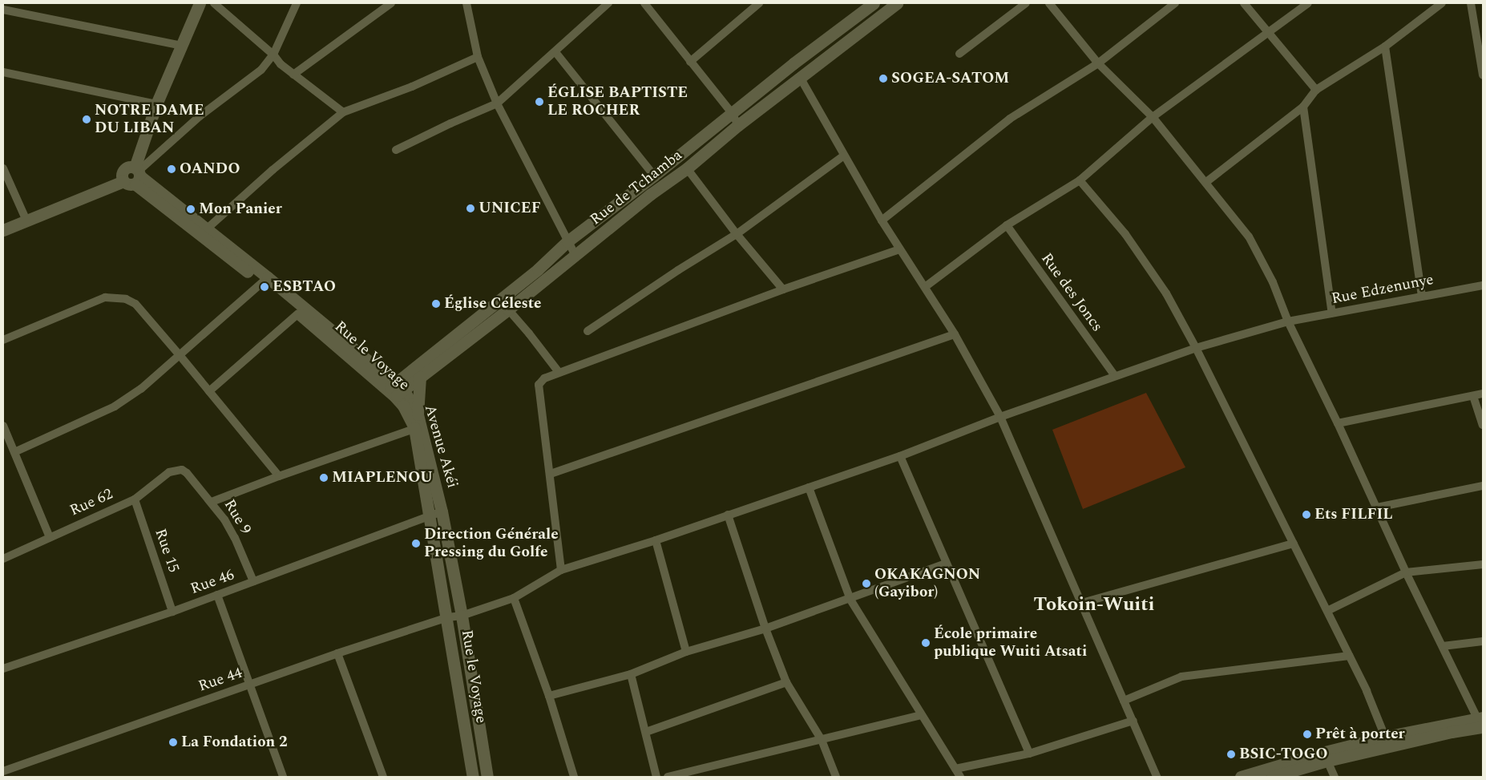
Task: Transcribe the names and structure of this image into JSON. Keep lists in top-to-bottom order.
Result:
{
  "streets": {
    "main road": ["Rue de Tchamba", "Rue le Voyage", "Avenue Akéi"],
    "street": [
      "Rue Edzenunye",
      "Rue des Joncs",
      "Rue 62",
      "Rue 9",
      "Rue 15",
      "Rue 46",
      "Rue 44"
    ]
  },
  "crossings": [
    ["Rue de Tchamba", "Rue le Voyage"],
    ["Rue de Tchamba", "Avenue Akéi"],
    ["Rue Edzenunye", "Rue des Joncs"],
    ["Rue Edzenunye", "Rue 44"],
    ["Rue le Voyage", "Avenue Akéi"],
    ["Rue le Voyage", "Rue 46"],
    ["Rue le Voyage", "Rue 44"],
    ["Avenue Akéi", "Rue 46"],
    ["Avenue Akéi", "Rue 44"],
    ["Rue 62", "Rue 9"],
    ["Rue 62", "Rue 15"],
    ["Rue 9", "Rue 46"],
    ["Rue 15", "Rue 46"]
  ],
  "districts": ["Tokoin-Wuiti"],
  "places": [
    "SOGEA-SATOM",
    "ÉGLISE BAPTISTE LE ROCHER",
    "NOTRE DAME DU LIBAN",
    "OANDO",
    "UNICEF",
    "Mon Panier",
    "ESBTAO",
    "Église Céleste",
    "MIAPLENOU",
    "Ets FILFIL",
    "Direction Générale Pressing du Golfe",
    "OKAKAGNON (Gayibor)",
    "École primaire publique Wuiti Atsati",
    "Prêt à porter",
    "La Fondation 2",
    "BSIC-TOGO"
  ]
}
